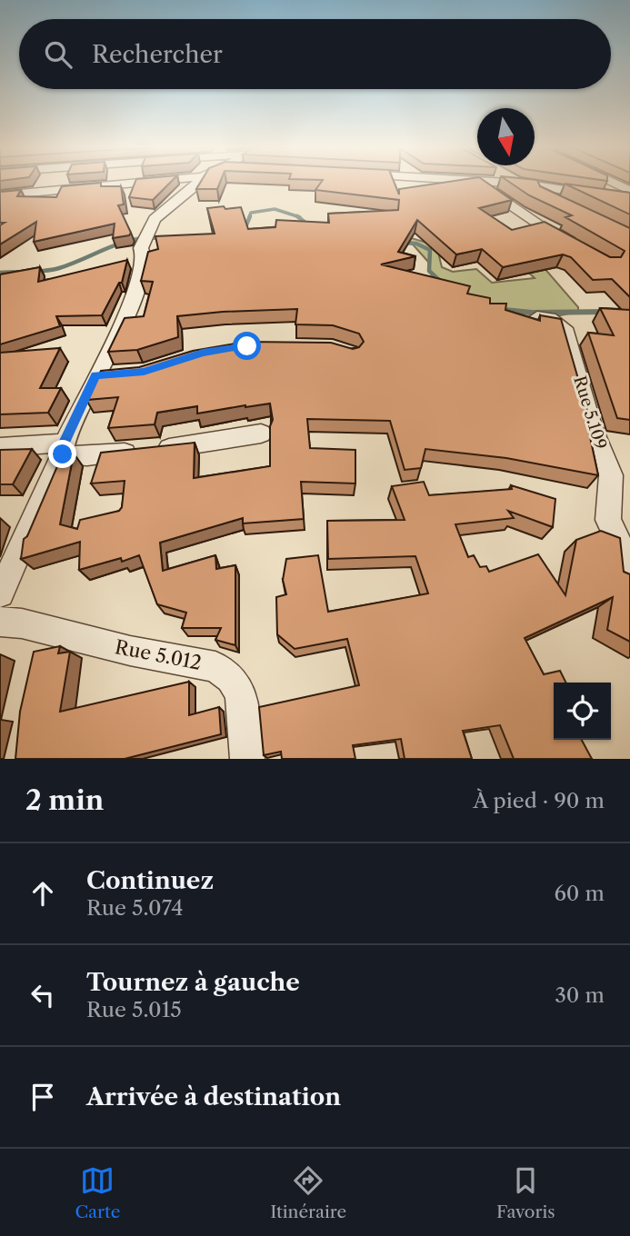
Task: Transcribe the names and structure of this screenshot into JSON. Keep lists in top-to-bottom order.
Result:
{
  "streets": {
    "street": ["Rue 5.109", "Rue 5.012"]
  },
  "north": "bottom",
  "page": {
    "search": "Rechercher",
    "heading": ["2 min", "À pied · 90 m"],
    "list": [
      ["Continuez", "Rue 5.074", "60 m"],
      ["Tournez à gauche", "Rue 5.015", "30 m"],
      "Arrivée à destination"
    ],
    "nav": ["Carte", "Itinéraire", "Favoris"]
  }
}
